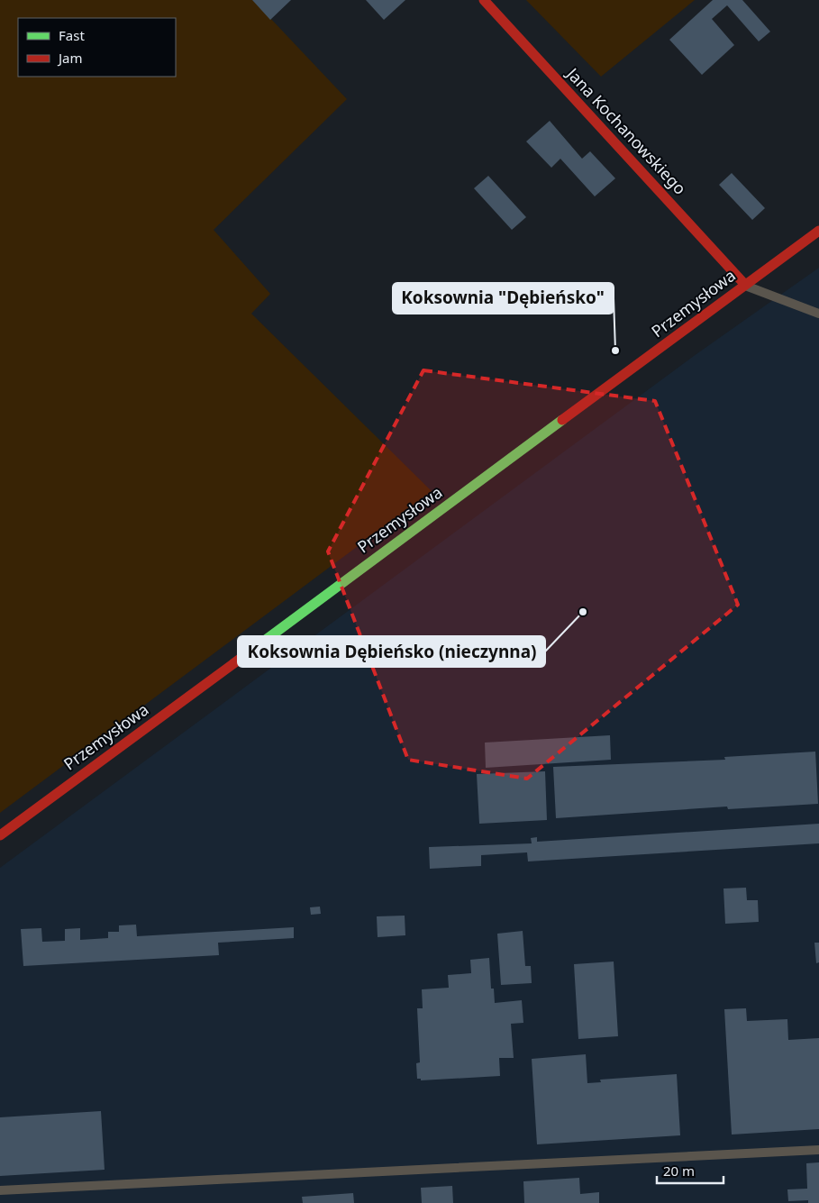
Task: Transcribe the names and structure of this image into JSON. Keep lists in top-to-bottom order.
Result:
{
  "streets": {
    "street": ["Jana Kochanowskiego", "Przemysłowa"]
  },
  "crossings": [
    ["Jana Kochanowskiego", "Przemysłowa"]
  ],
  "places": ["Koksownia \"Dębieńsko\"", "Koksownia Dębieńsko (nieczynna)"],
  "legend": ["Fast", "Jam"],
  "scale_bar": "20 m"
}
